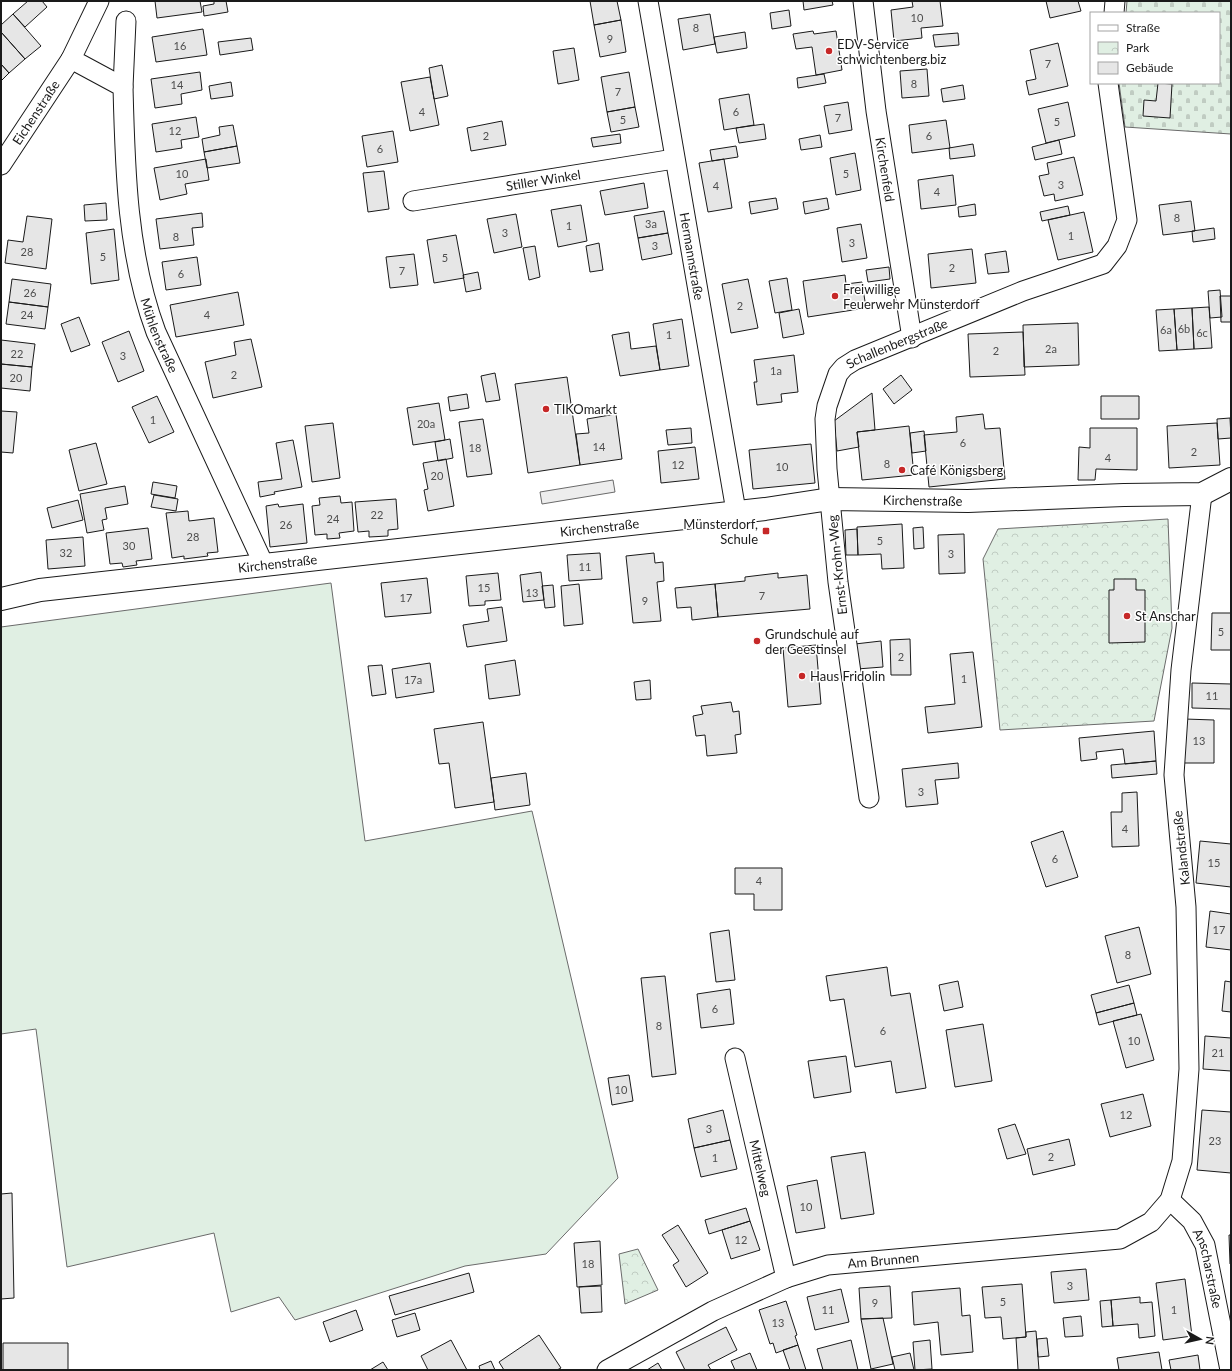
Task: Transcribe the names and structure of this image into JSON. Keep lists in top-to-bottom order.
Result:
{
  "streets": {
    "street": [
      "Eichenstraße",
      "Kirchenfeld",
      "Stiller Winkel",
      "Hermannstraße",
      "Mühlenstraße",
      "Schallenbergstraße",
      "Kirchenstraße",
      "Ernst-Krohn-Weg",
      "Kalandstraße",
      "Mittelweg",
      "Am Brunnen",
      "Anscharstraße"
    ]
  },
  "crossings": [
    ["Kirchenfeld", "Schallenbergstraße"],
    ["Stiller Winkel", "Hermannstraße"],
    ["Hermannstraße", "Kirchenstraße"],
    ["Mühlenstraße", "Kirchenstraße"],
    ["Schallenbergstraße", "Kirchenstraße"],
    ["Schallenbergstraße", "Ernst-Krohn-Weg"],
    ["Kirchenstraße", "Ernst-Krohn-Weg"],
    ["Kirchenstraße", "Kalandstraße"],
    ["Kalandstraße", "Am Brunnen"],
    ["Kalandstraße", "Anscharstraße"],
    ["Mittelweg", "Am Brunnen"],
    ["Am Brunnen", "Anscharstraße"]
  ],
  "places": {
    "other": [
      "EDV-Service schwichtenberg.biz",
      "Freiwillige Feuerwehr Münsterdorf",
      "TIKOmarkt",
      "Café Königsberg",
      "St Anschar",
      "Grundschule auf der Geestinsel",
      "Haus Fridolin"
    ],
    "transit": ["Münsterdorf, Schule"]
  },
  "house_numbers": [
    "10",
    "8",
    "9",
    "16",
    "7",
    "8",
    "14",
    "7",
    "4",
    "6",
    "7",
    "5",
    "5",
    "12",
    "2",
    "6",
    "6",
    "10",
    "5",
    "3",
    "4",
    "4",
    "8",
    "3a",
    "1",
    "3",
    "1",
    "8",
    "3",
    "3",
    "28",
    "5",
    "5",
    "2",
    "7",
    "6",
    "26",
    "2",
    "24",
    "4",
    "6b",
    "6a",
    "6c",
    "1",
    "2a",
    "2",
    "22",
    "3",
    "1a",
    "2",
    "20",
    "1",
    "20a",
    "6",
    "14",
    "18",
    "2",
    "4",
    "8",
    "12",
    "10",
    "20",
    "22",
    "24",
    "26",
    "28",
    "5",
    "30",
    "32",
    "3",
    "11",
    "15",
    "13",
    "7",
    "17",
    "9",
    "5",
    "2",
    "1",
    "17a",
    "11",
    "13",
    "3",
    "4",
    "6",
    "15",
    "4",
    "17",
    "8",
    "6",
    "8",
    "6",
    "10",
    "21",
    "10",
    "12",
    "3",
    "23",
    "2",
    "1",
    "10",
    "12",
    "18",
    "3",
    "5",
    "9",
    "11",
    "1",
    "13"
  ],
  "legend": ["Straße", "Park", "Gebäude"],
  "north": "right"
}
